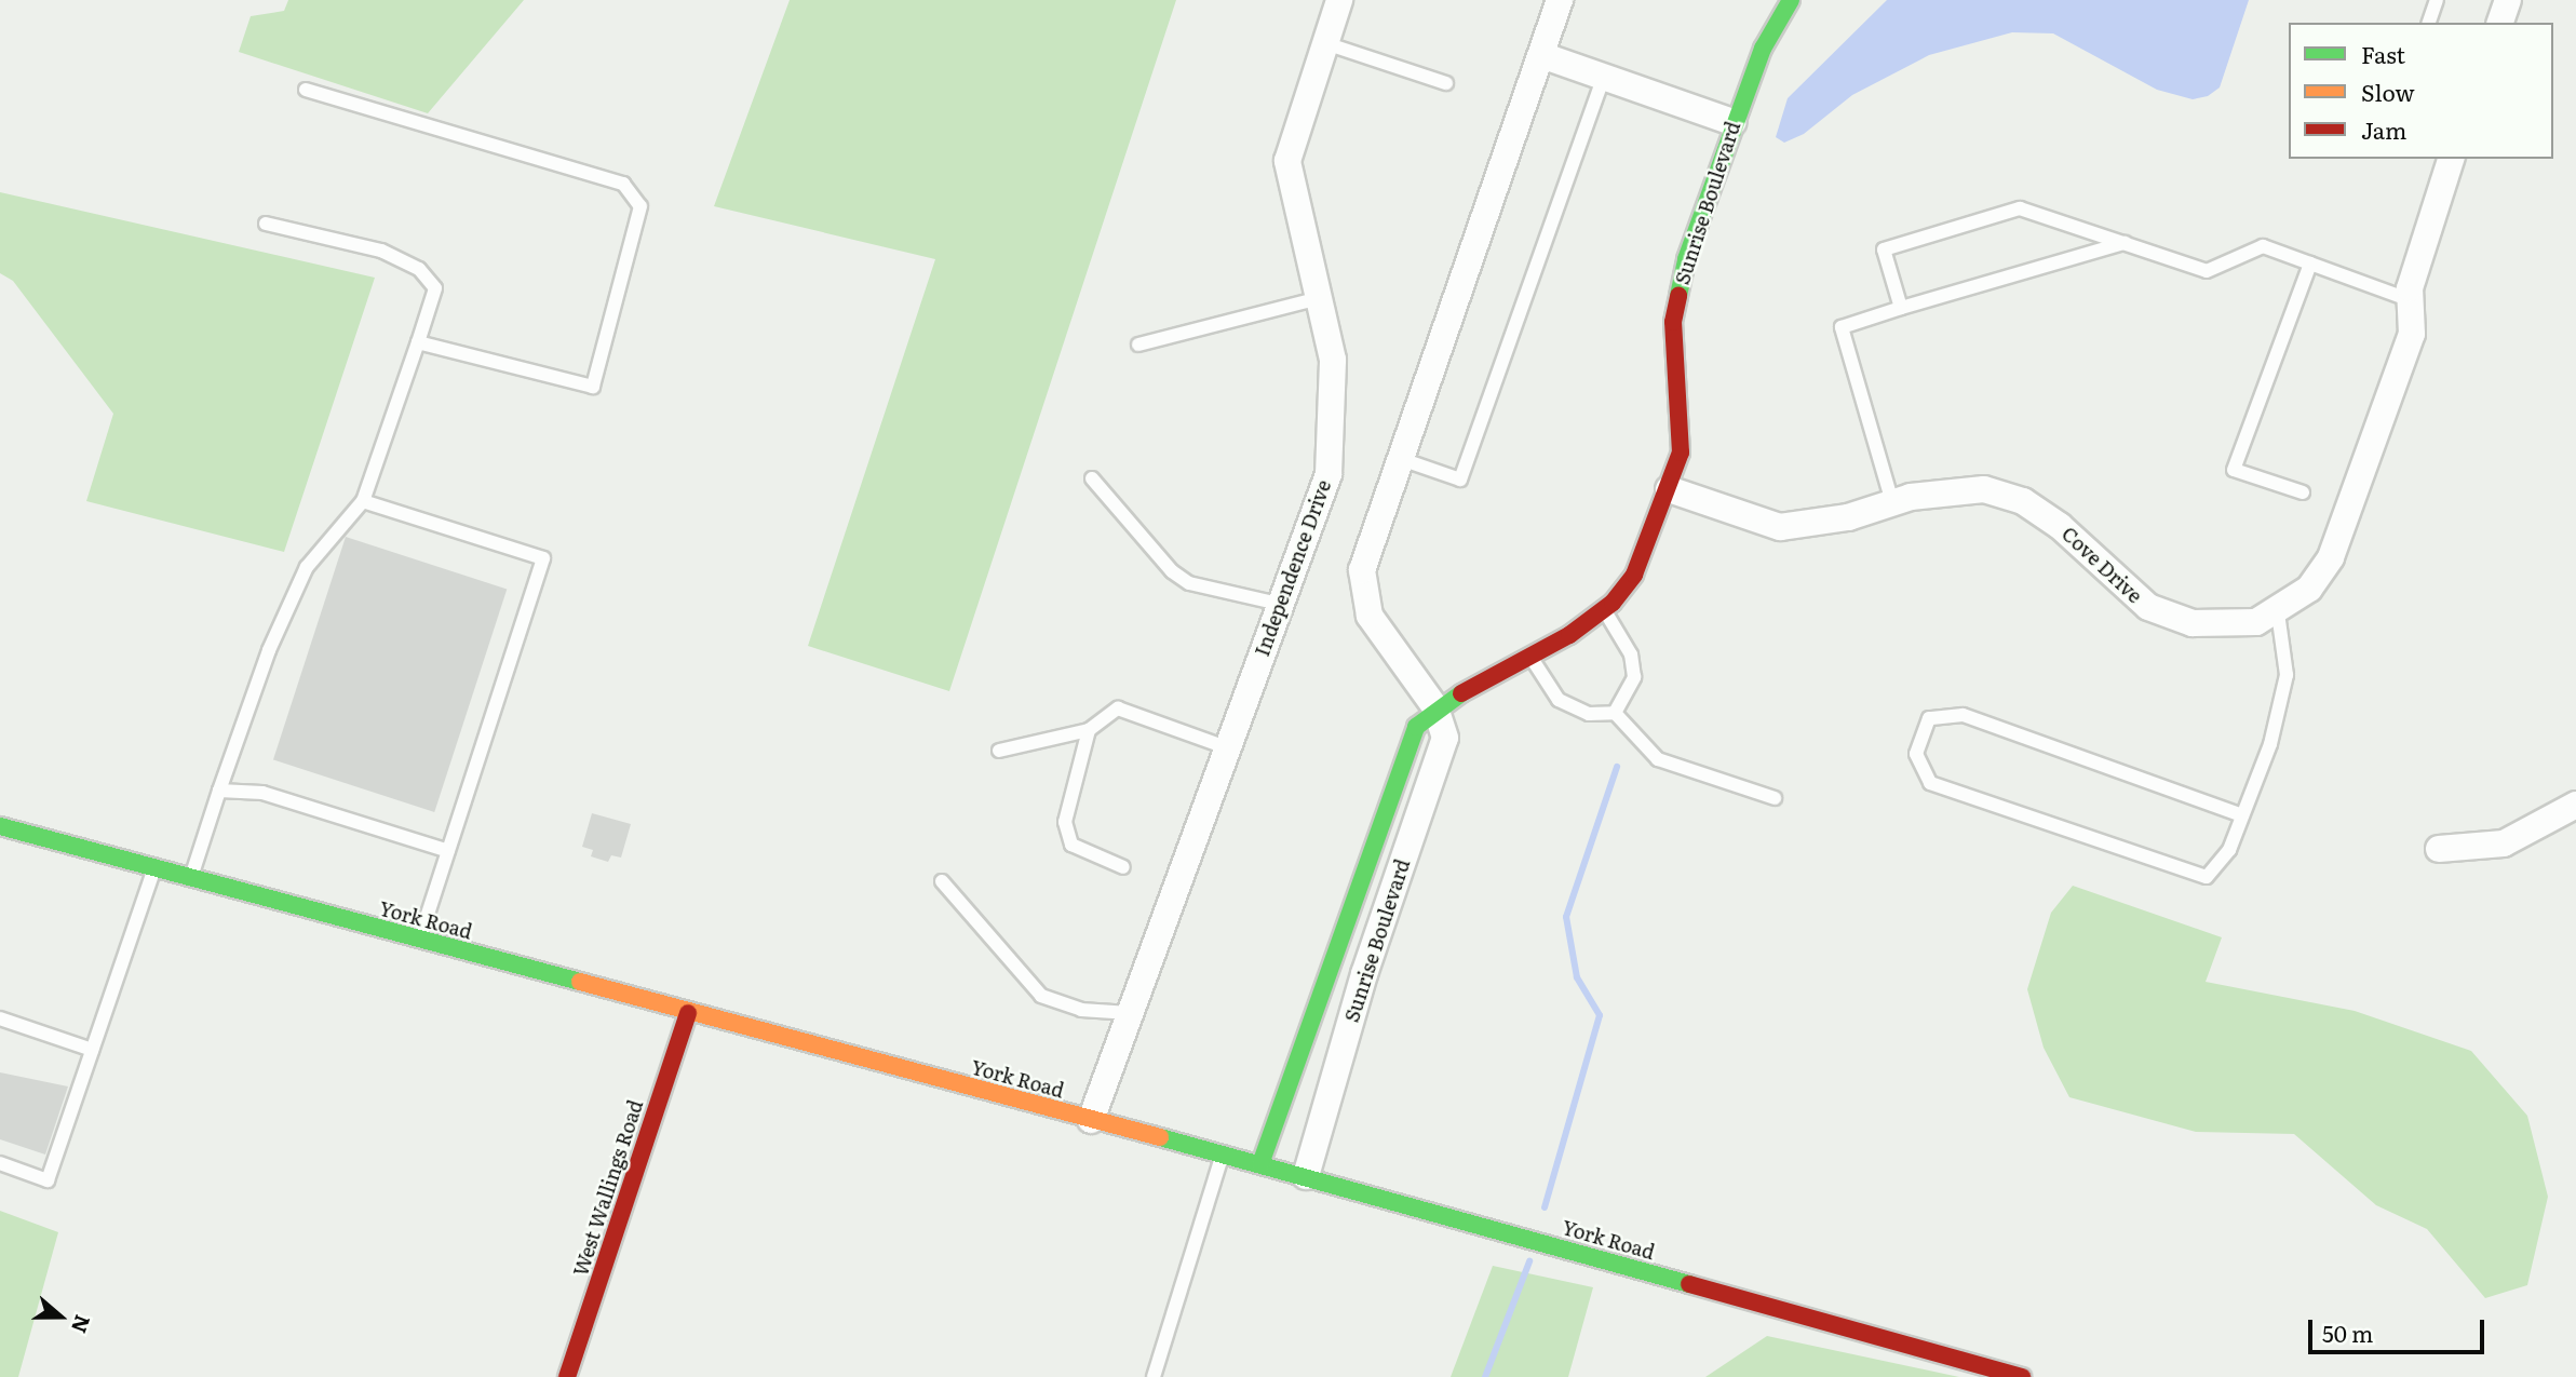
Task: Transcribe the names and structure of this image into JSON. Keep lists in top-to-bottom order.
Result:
{
  "streets": {
    "street": [
      "Sunrise Boulevard",
      "Cove Drive",
      "Independence Drive",
      "York Road",
      "West Wallings Road"
    ]
  },
  "crossings": [
    ["Sunrise Boulevard", "Cove Drive"],
    ["Sunrise Boulevard", "York Road"],
    ["Independence Drive", "York Road"],
    ["York Road", "West Wallings Road"]
  ],
  "legend": ["Fast", "Slow", "Jam"],
  "scale_bar": "50 m",
  "north": "right"
}
